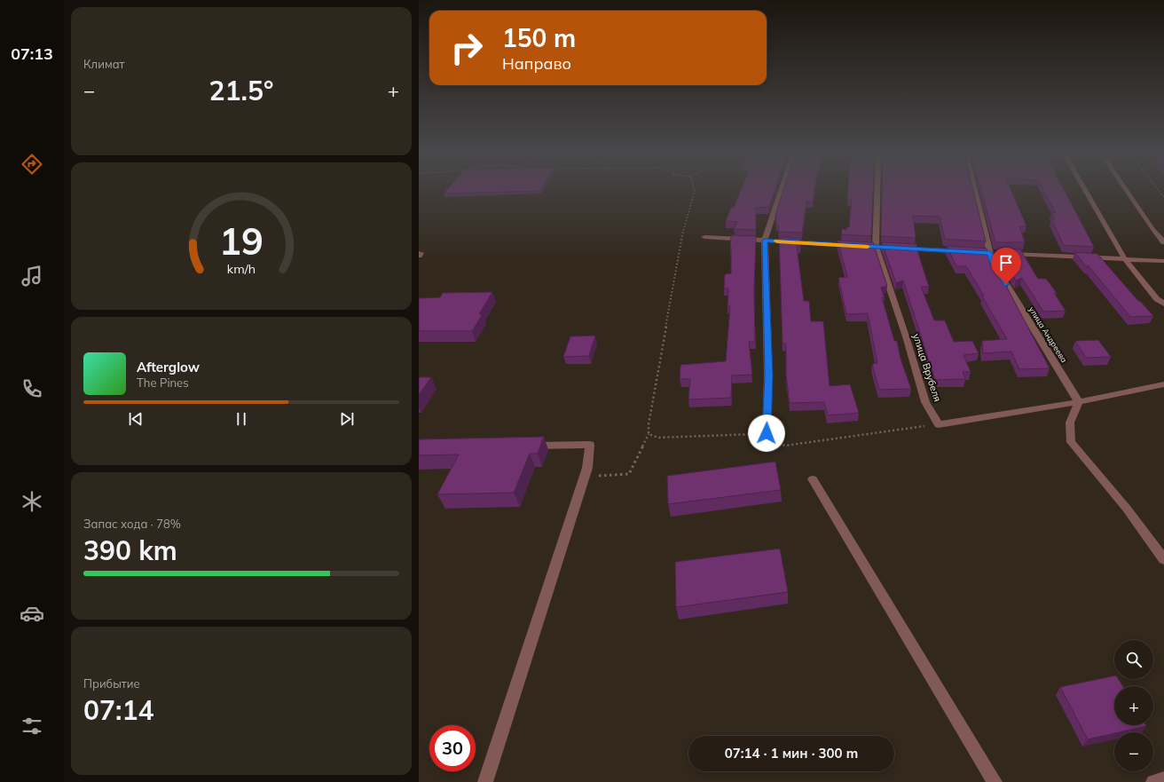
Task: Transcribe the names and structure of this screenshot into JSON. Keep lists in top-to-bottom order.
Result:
{
  "streets": {
    "street": ["улица Андреева", "улица Врубеля"]
  },
  "page": {
    "tabs": "07:13",
    "tile": [
      "Климат",
      ["Запас хода · 78%", "390 km"],
      ["Прибытие", "07:14"]
    ],
    "turn": ["150 m", "Направо"],
    "heat": ["−", "21.5°", "+"],
    "song": ["Afterglow", "The Pines"],
    "map_buttons": ["+", "−"],
    "limit": "30",
    "trip": "07:14 · 1 мин · 300 m",
    "gauge": ["19", "km/h"]
  }
}
